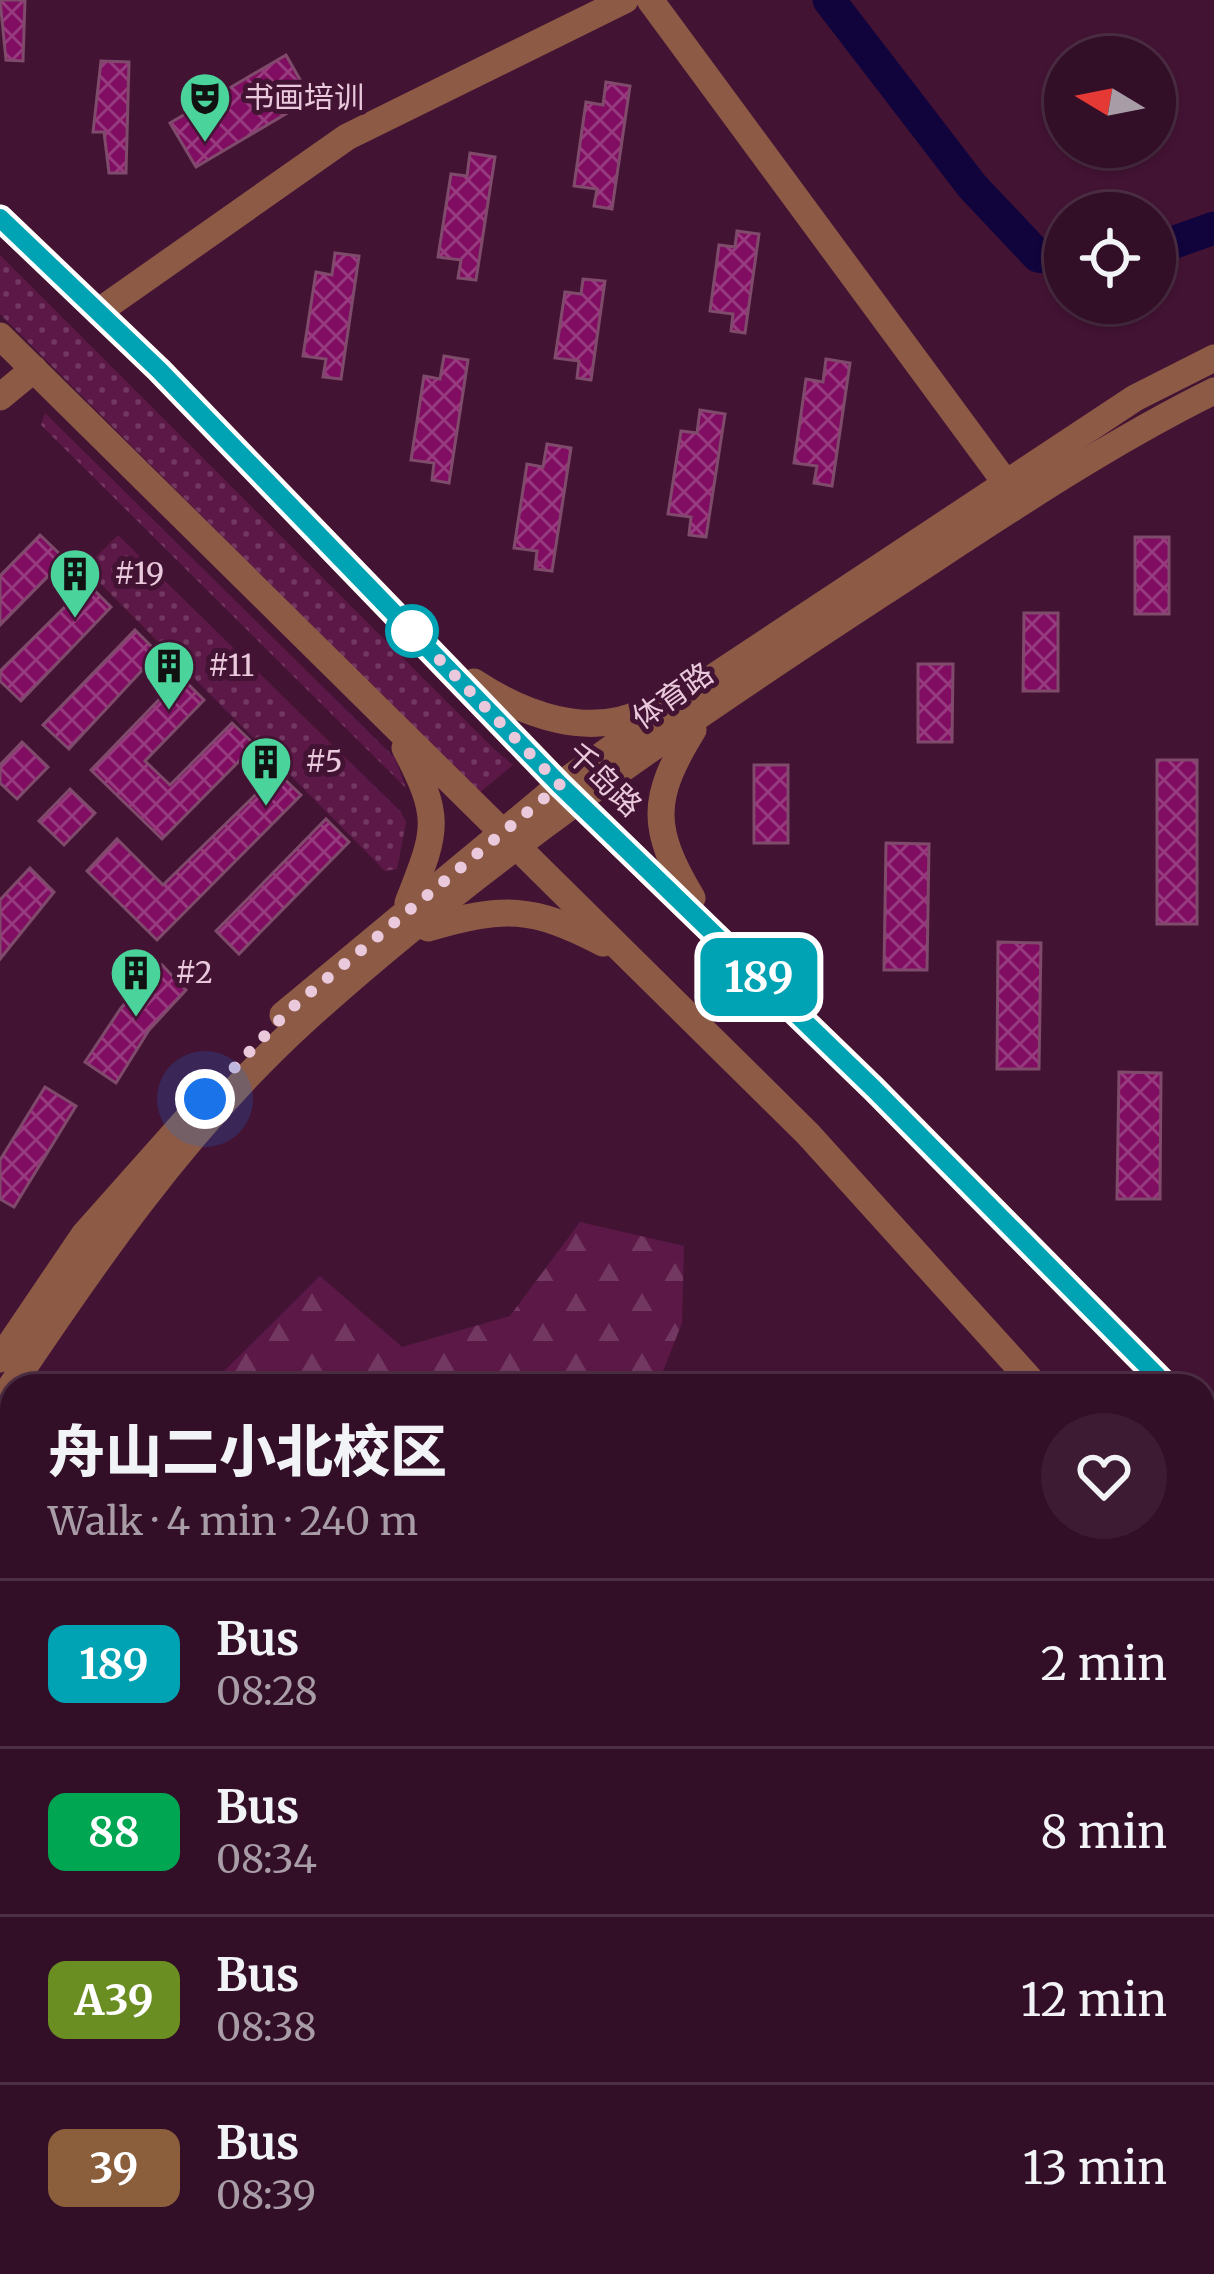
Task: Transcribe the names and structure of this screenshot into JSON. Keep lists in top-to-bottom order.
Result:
{
  "streets": {
    "street": ["体育路", "千岛路"]
  },
  "crossings": [
    ["体育路", "千岛路"]
  ],
  "places": {
    "theatre": ["书画培训"],
    "building": [
      "#19",
      "#11",
      "#5",
      "#2"
    ]
  },
  "lines": ["bus line 189"],
  "north": "left",
  "page": {
    "on_map": "189",
    "heading": ["舟山二小北校区", "Walk · 4 min · 240 m"],
    "list": [
      {
        "mark": "189",
        "name": "Bus",
        "note": "08:28",
        "value": "2 min"
      },
      {
        "mark": "88",
        "name": "Bus",
        "note": "08:34",
        "value": "8 min"
      },
      {
        "mark": "A39",
        "name": "Bus",
        "note": "08:38",
        "value": "12 min"
      },
      {
        "mark": "39",
        "name": "Bus",
        "note": "08:39",
        "value": "13 min"
      }
    ]
  }
}
